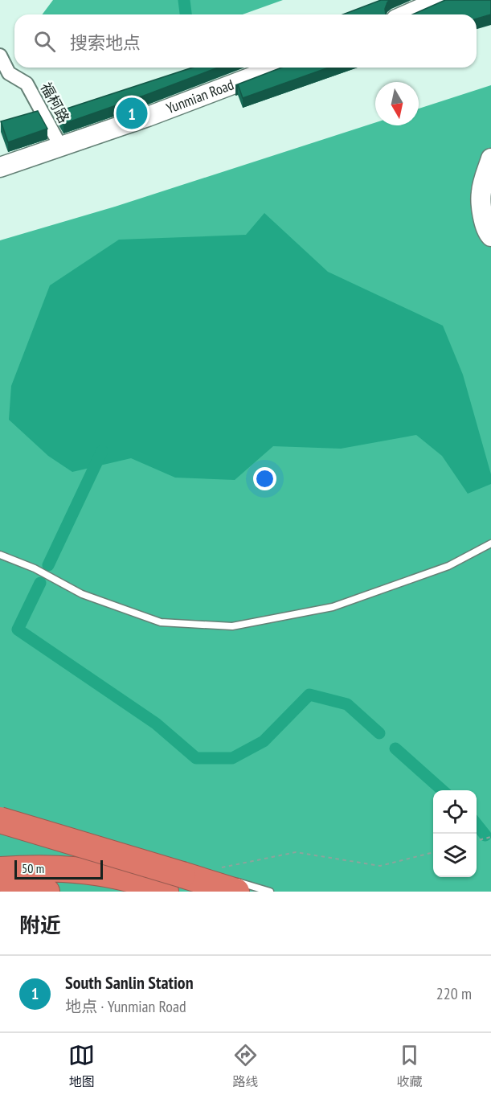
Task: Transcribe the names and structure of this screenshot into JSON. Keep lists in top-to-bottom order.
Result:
{
  "streets": {
    "street": ["Yunmian Road", "福柯路"]
  },
  "crossings": [
    ["Yunmian Road", "福柯路"]
  ],
  "scale_bar": "50 m",
  "north": "bottom",
  "page": {
    "search": "搜索地点",
    "pins": "1",
    "scale": "50 m",
    "heading": "附近",
    "list": [
      {
        "mark": "1",
        "name": "South Sanlin Station",
        "note": "地点 · Yunmian Road",
        "value": "220 m"
      }
    ],
    "nav": ["地图", "路线", "收藏"]
  }
}
